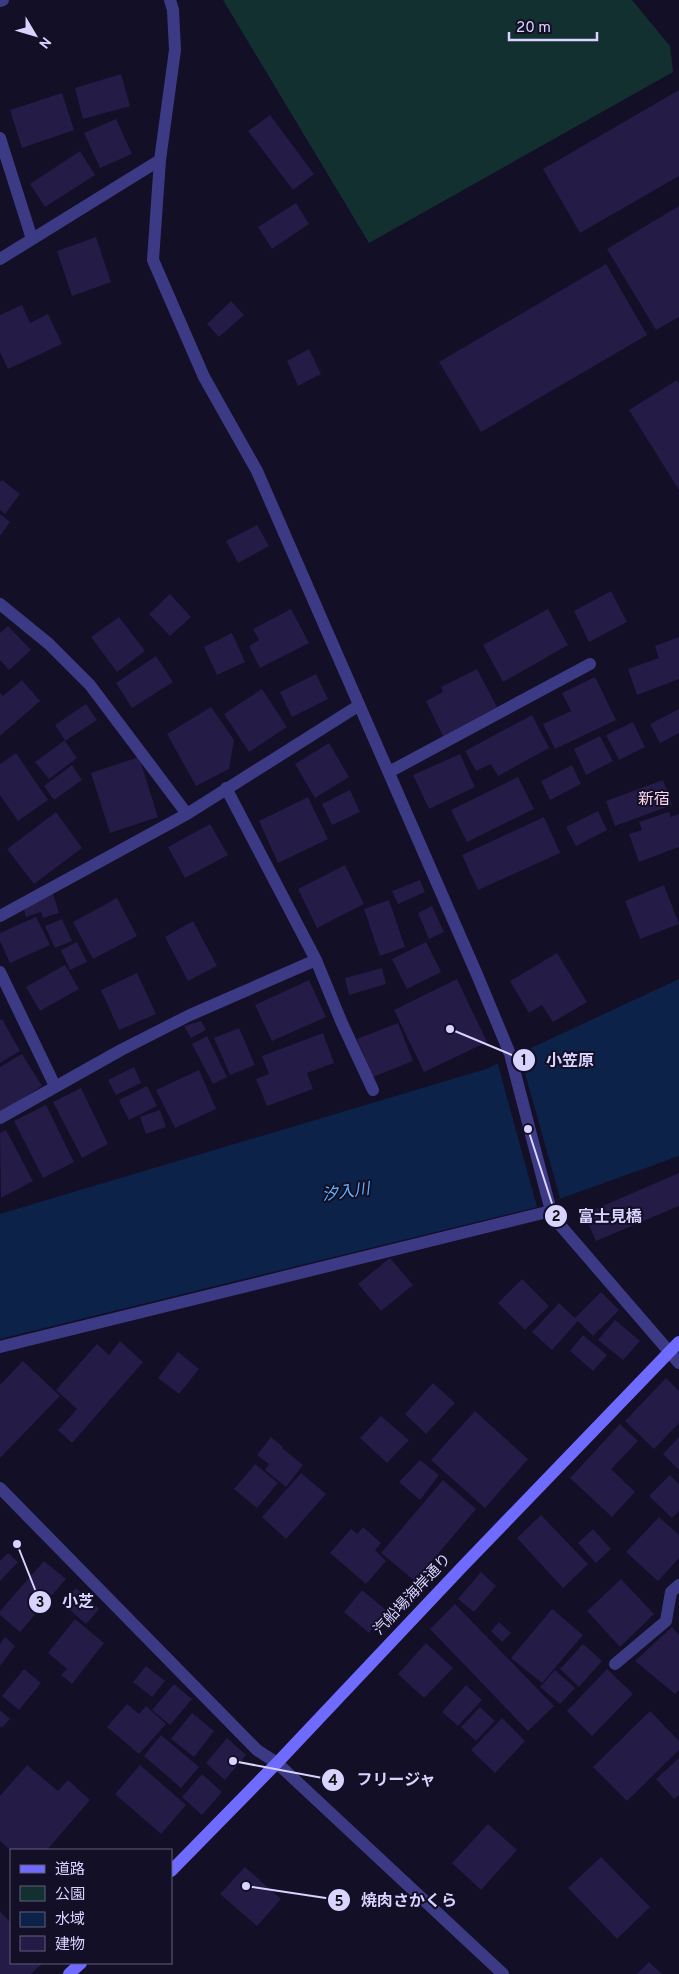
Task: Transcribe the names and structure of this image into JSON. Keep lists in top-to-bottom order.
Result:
{
  "streets": {
    "street": ["汽船場海岸通り"]
  },
  "districts": ["新宿"],
  "water": ["汐入川"],
  "places": [
    "小笠原",
    "富士見橋",
    "小芝",
    "フリージャ",
    "焼肉さかくら"
  ],
  "legend": [
    "道路",
    "公園",
    "水域",
    "建物"
  ],
  "scale_bar": "20 m",
  "north": "bottom right"
}
